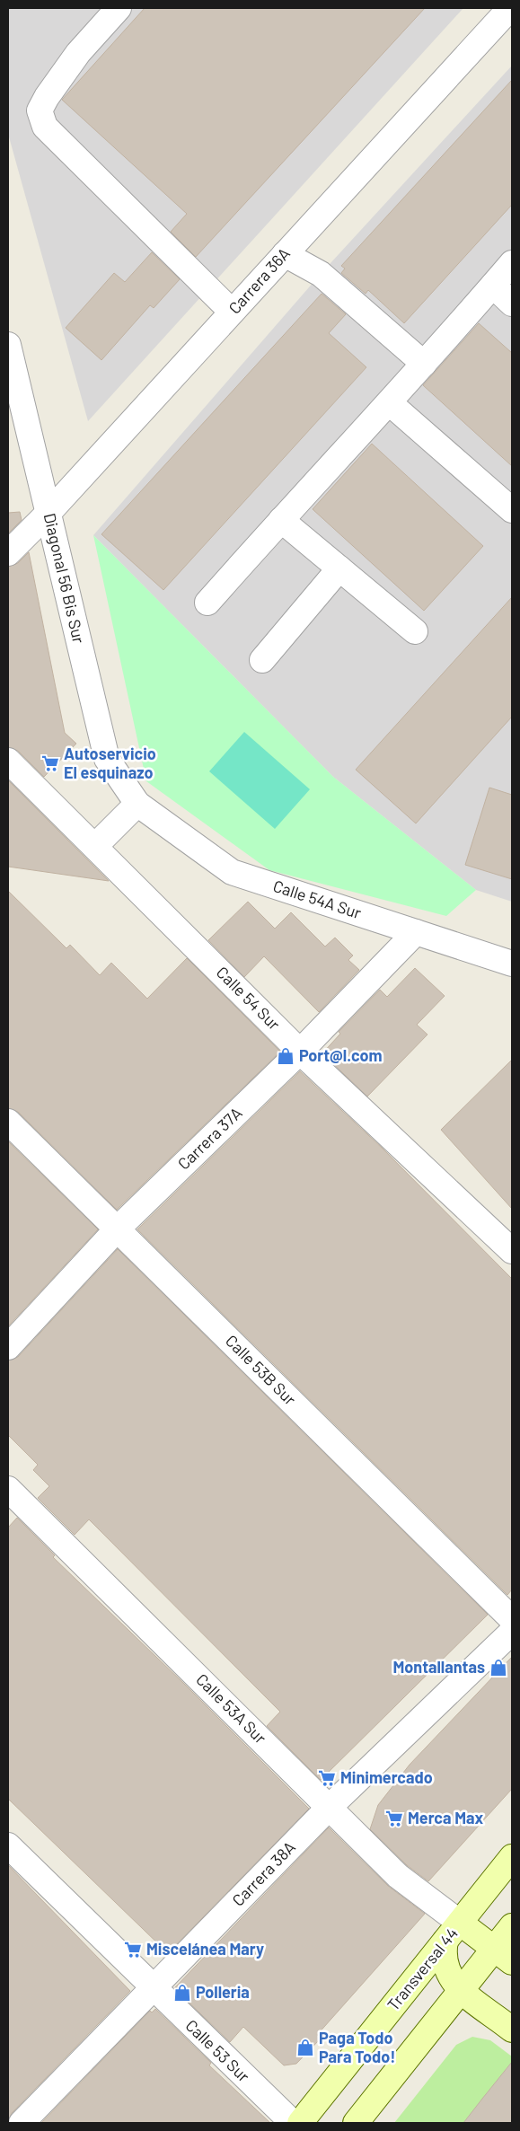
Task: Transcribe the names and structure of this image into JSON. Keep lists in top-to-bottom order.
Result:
{
  "streets": {
    "street": [
      "Carrera 36A",
      "Diagonal 56 Bis Sur",
      "Calle 54A Sur",
      "Calle 54 Sur",
      "Carrera 37A",
      "Calle 53B Sur",
      "Calle 53A Sur",
      "Carrera 38A",
      "Transversal 44",
      "Calle 53 Sur"
    ]
  },
  "crossings": [
    ["Carrera 36A", "Diagonal 56 Bis Sur"],
    ["Diagonal 56 Bis Sur", "Calle 54A Sur"],
    ["Calle 54A Sur", "Carrera 37A"],
    ["Calle 54 Sur", "Carrera 37A"],
    ["Carrera 37A", "Calle 53B Sur"],
    ["Calle 53A Sur", "Carrera 38A"],
    ["Calle 53A Sur", "Transversal 44"],
    ["Carrera 38A", "Calle 53 Sur"]
  ],
  "places": {
    "supermarket": [
      "Autoservicio El esquinazo",
      "Minimercado",
      "Merca Max",
      "Miscelánea Mary"
    ],
    "shop": [
      "Port@l.com",
      "Montallantas",
      "Polleria",
      "Paga Todo Para Todo!"
    ]
  }
}
